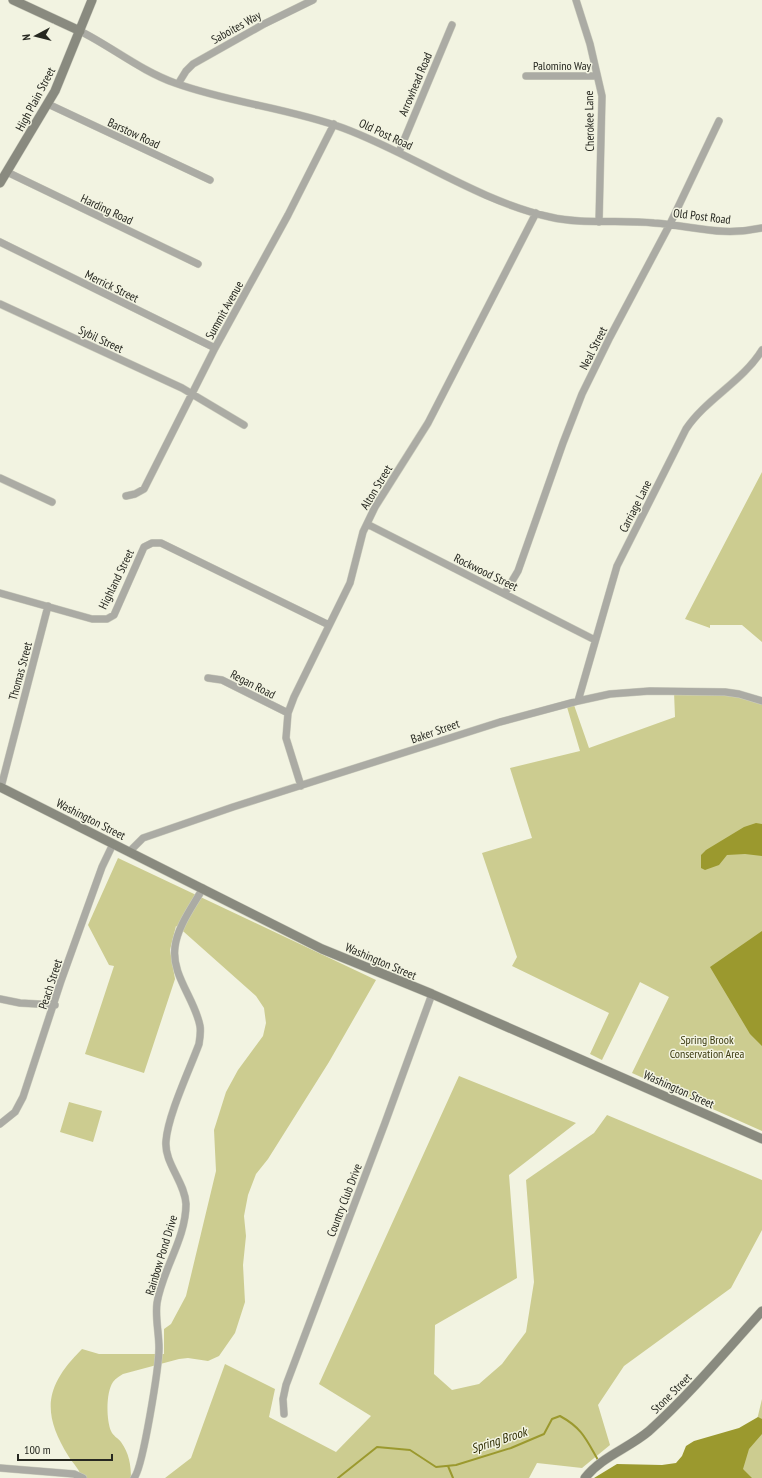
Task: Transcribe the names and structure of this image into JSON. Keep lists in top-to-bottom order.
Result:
{
  "streets": {
    "main road": [
      "High Plain Street",
      "Old Post Road",
      "Washington Street",
      "Stone Street"
    ],
    "street": [
      "Saboites Way",
      "Palomino Way",
      "Arrowhead Road",
      "Cherokee Lane",
      "Barstow Road",
      "Harding Road",
      "Merrick Street",
      "Summit Avenue",
      "Sybil Street",
      "Neal Street",
      "Alton Street",
      "Carriage Lane",
      "Rockwood Street",
      "Highland Street",
      "Thomas Street",
      "Regan Road",
      "Baker Street",
      "Peach Street",
      "Country Club Drive",
      "Rainbow Pond Drive"
    ]
  },
  "crossings": [
    ["Saboites Way", "Old Post Road"],
    ["Palomino Way", "Cherokee Lane"],
    ["Arrowhead Road", "Old Post Road"],
    ["High Plain Street", "Barstow Road"],
    ["High Plain Street", "Old Post Road"],
    ["High Plain Street", "Harding Road"],
    ["Cherokee Lane", "Old Post Road"],
    ["Old Post Road", "Summit Avenue"],
    ["Old Post Road", "Neal Street"],
    ["Old Post Road", "Alton Street"],
    ["Merrick Street", "Summit Avenue"],
    ["Summit Avenue", "Sybil Street"],
    ["Neal Street", "Rockwood Street"],
    ["Alton Street", "Rockwood Street"],
    ["Alton Street", "Highland Street"],
    ["Alton Street", "Regan Road"],
    ["Alton Street", "Baker Street"],
    ["Carriage Lane", "Rockwood Street"],
    ["Carriage Lane", "Baker Street"],
    ["Highland Street", "Thomas Street"],
    ["Thomas Street", "Washington Street"],
    ["Baker Street", "Washington Street"],
    ["Washington Street", "Peach Street"],
    ["Washington Street", "Country Club Drive"],
    ["Washington Street", "Rainbow Pond Drive"]
  ],
  "water": ["Spring Brook"],
  "parks": ["Spring Brook Conservation Area"],
  "scale_bar": "100 m",
  "north": "left"
}
